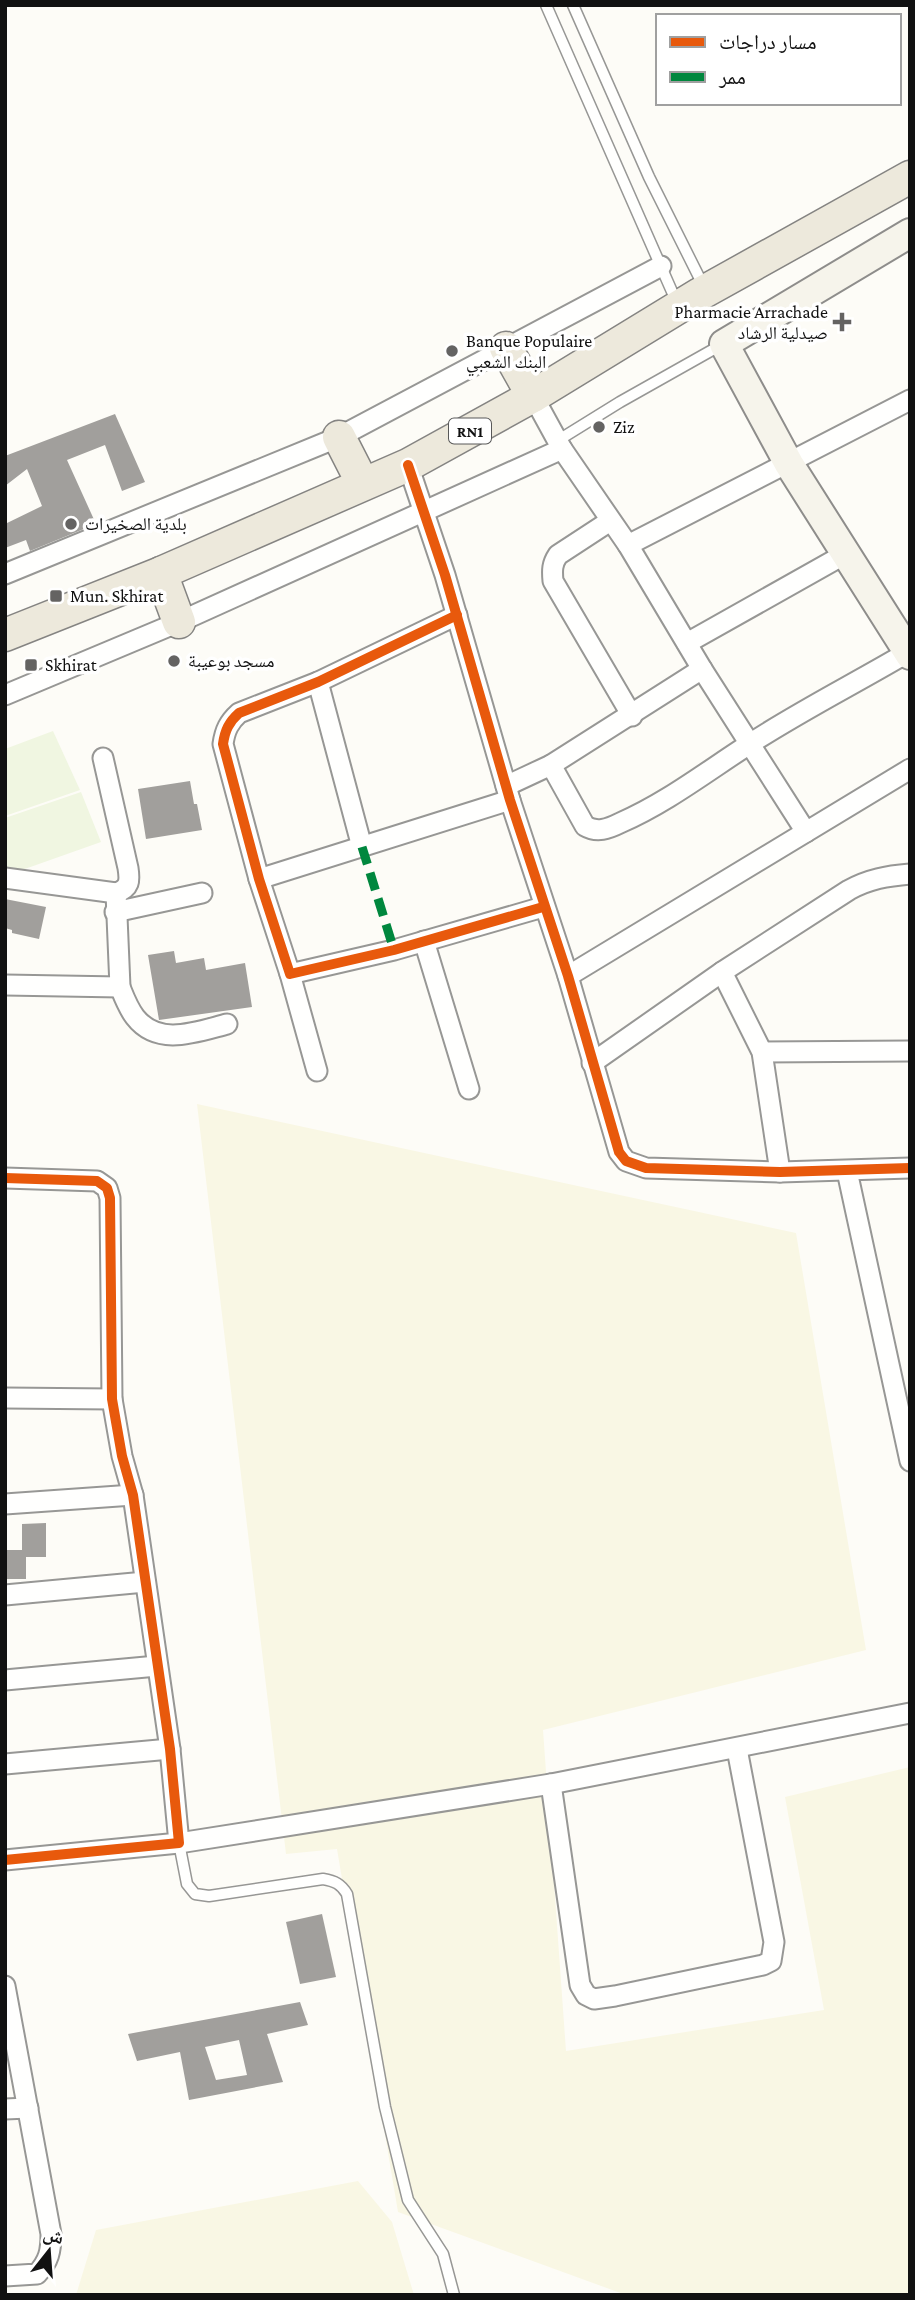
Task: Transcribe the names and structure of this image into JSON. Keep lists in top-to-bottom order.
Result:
{
  "streets": {
    "main road": ["RN1"]
  },
  "places": {
    "health": ["Pharmacie Arrachade صيدلية الرشاد"],
    "other": [
      "Banque Populaire البنك الشعبي",
      "Ziz",
      "بلدية الصخيرات",
      "مسجد بوعيبة"
    ],
    "transit": ["Mun. Skhirat", "Skhirat"]
  },
  "legend": ["مسار دراجات", "ممر"],
  "north": "top"
}
